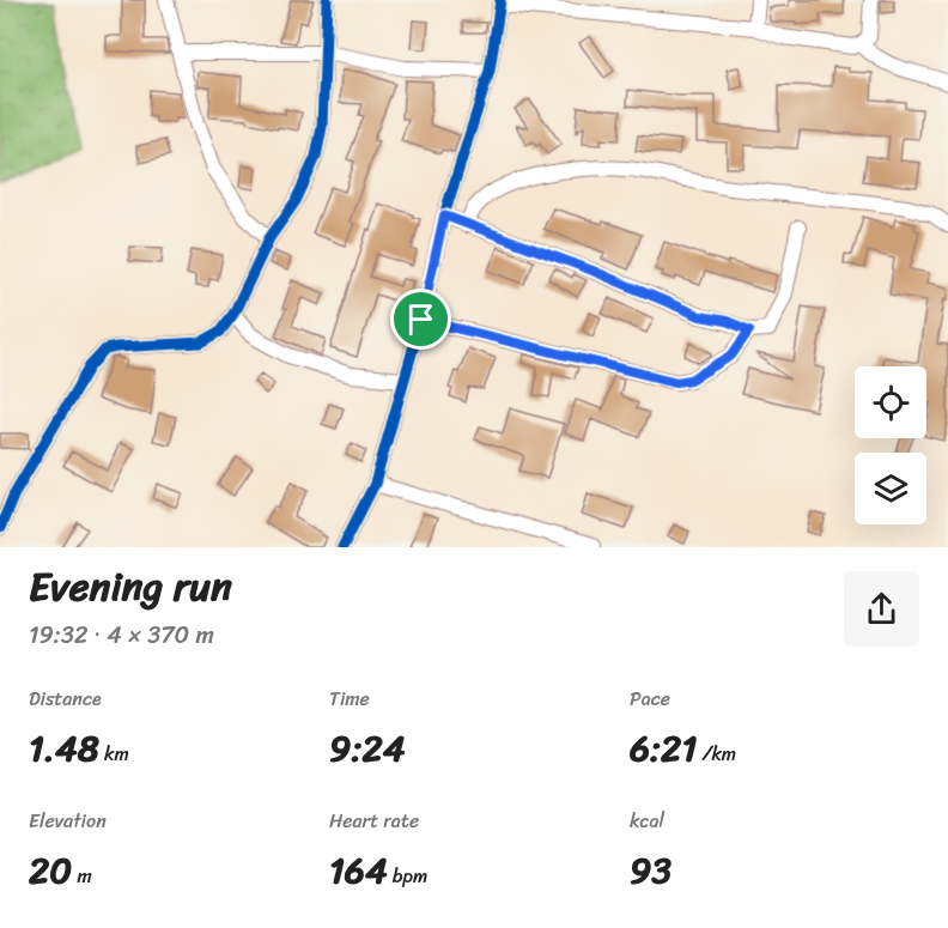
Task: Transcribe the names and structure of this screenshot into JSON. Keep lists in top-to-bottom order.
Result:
{
  "page": {
    "heading": ["Evening run", "19:32 · 4 × 370 m"],
    "stats": [
      ["Distance", "1.48 km"],
      ["Time", "9:24"],
      ["Pace", "6:21 /km"],
      ["Elevation", "20 m"],
      ["Heart rate", "164 bpm"],
      ["kcal", "93"]
    ]
  }
}
